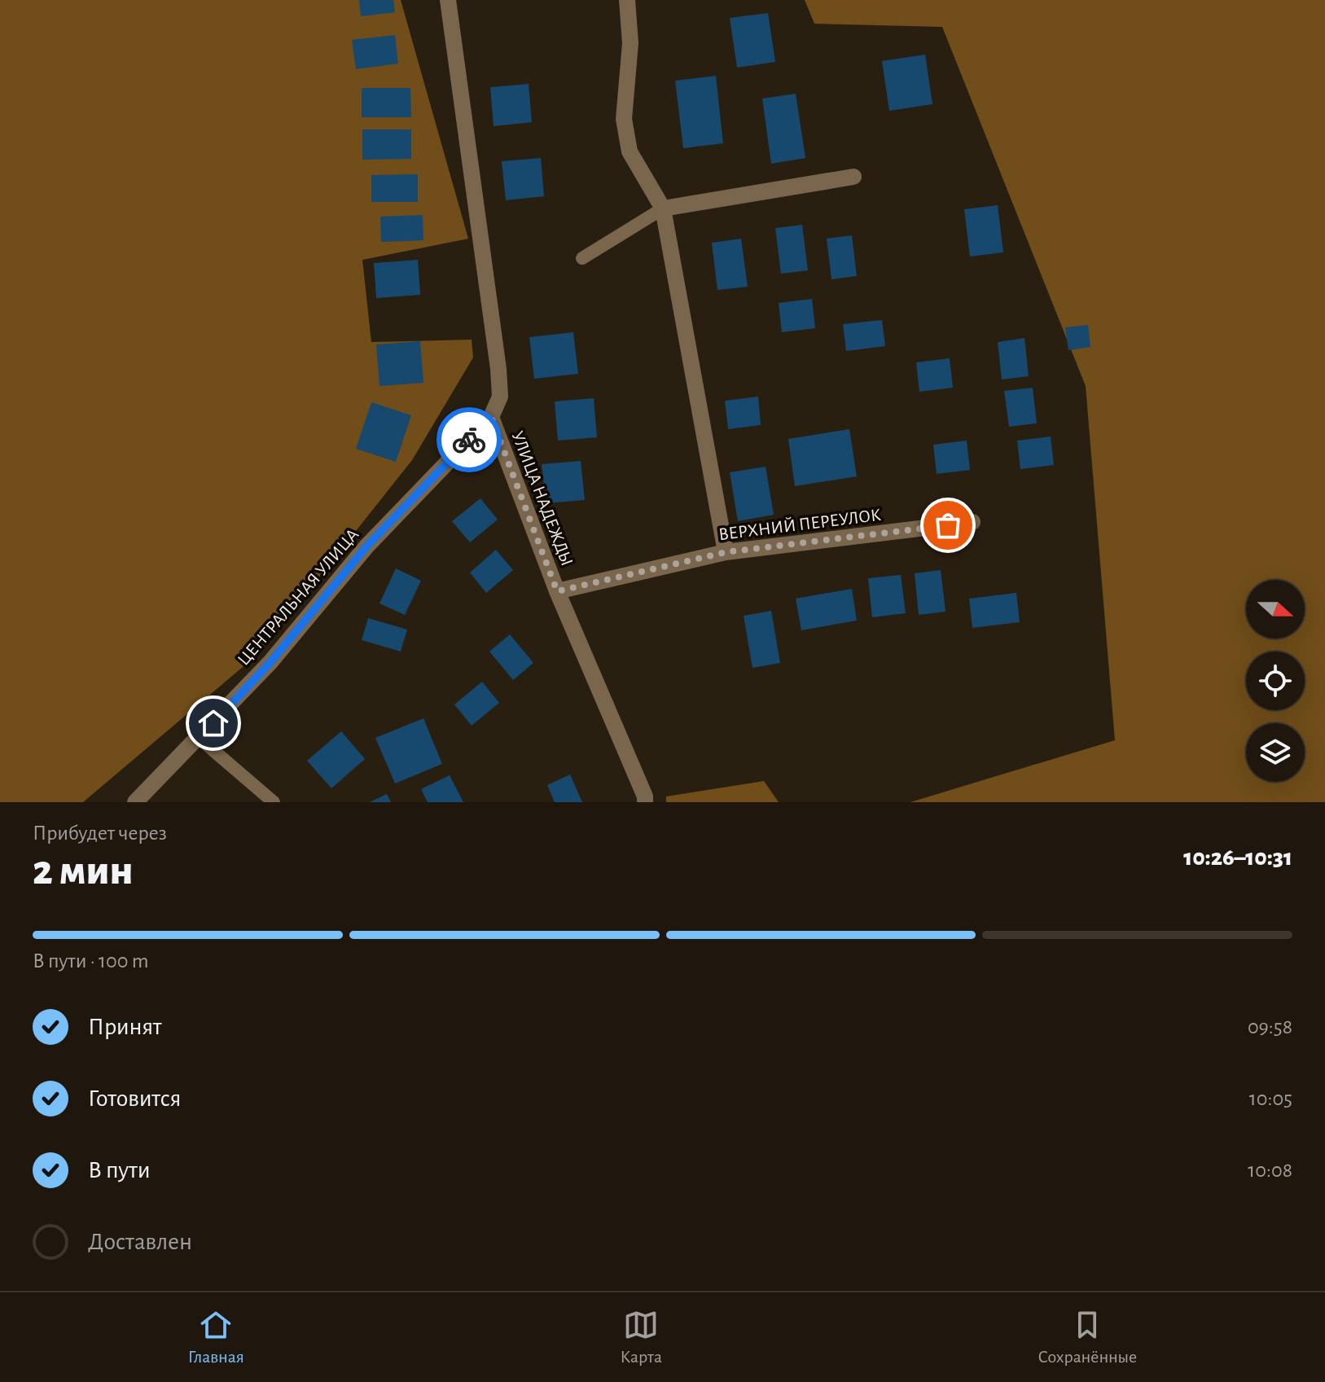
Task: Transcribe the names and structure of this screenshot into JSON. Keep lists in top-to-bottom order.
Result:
{
  "streets": {
    "street": ["УЛИЦА НАДЕЖДЫ", "ВЕРХНИЙ ПЕРЕУЛОК", "ЦЕНТРАЛЬНАЯ УЛИЦА"]
  },
  "crossings": [
    ["УЛИЦА НАДЕЖДЫ", "ВЕРХНИЙ ПЕРЕУЛОК"],
    ["УЛИЦА НАДЕЖДЫ", "ЦЕНТРАЛЬНАЯ УЛИЦА"]
  ],
  "north": "right",
  "page": {
    "heading": ["2 мин", "Прибудет через", "10:26–10:31"],
    "bar": "В пути · 100 m",
    "list": [
      ["Принят", "09:58"],
      ["Готовится", "10:05"],
      ["В пути", "10:08"],
      "Доставлен"
    ],
    "tabs": ["Главная", "Карта", "Сохранённые"]
  }
}
